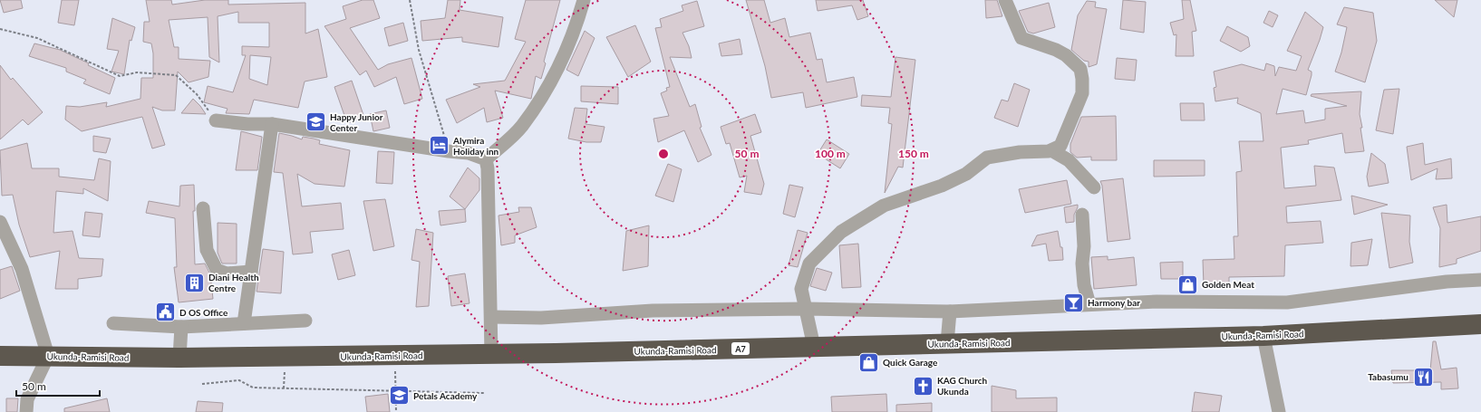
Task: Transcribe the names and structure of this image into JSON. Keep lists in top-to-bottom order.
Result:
{
  "streets": {
    "highway": ["Ukunda-Ramisi Road", "A7"]
  },
  "places": {
    "school or university": ["Happy Junior Center", "Petals Academy"],
    "hotel": ["Alymira Holiday inn"],
    "building": ["Diani Health Centre"],
    "shop": ["Golden Meat", "Quick Garage"],
    "bar": ["Harmony bar"],
    "public building": ["D OS Office"],
    "restaurant": ["Tabasumu"],
    "church": ["KAG Church Ukunda"]
  },
  "scale_bar": "50 m",
  "rings": ["50 m", "100 m", "150 m"]
}
